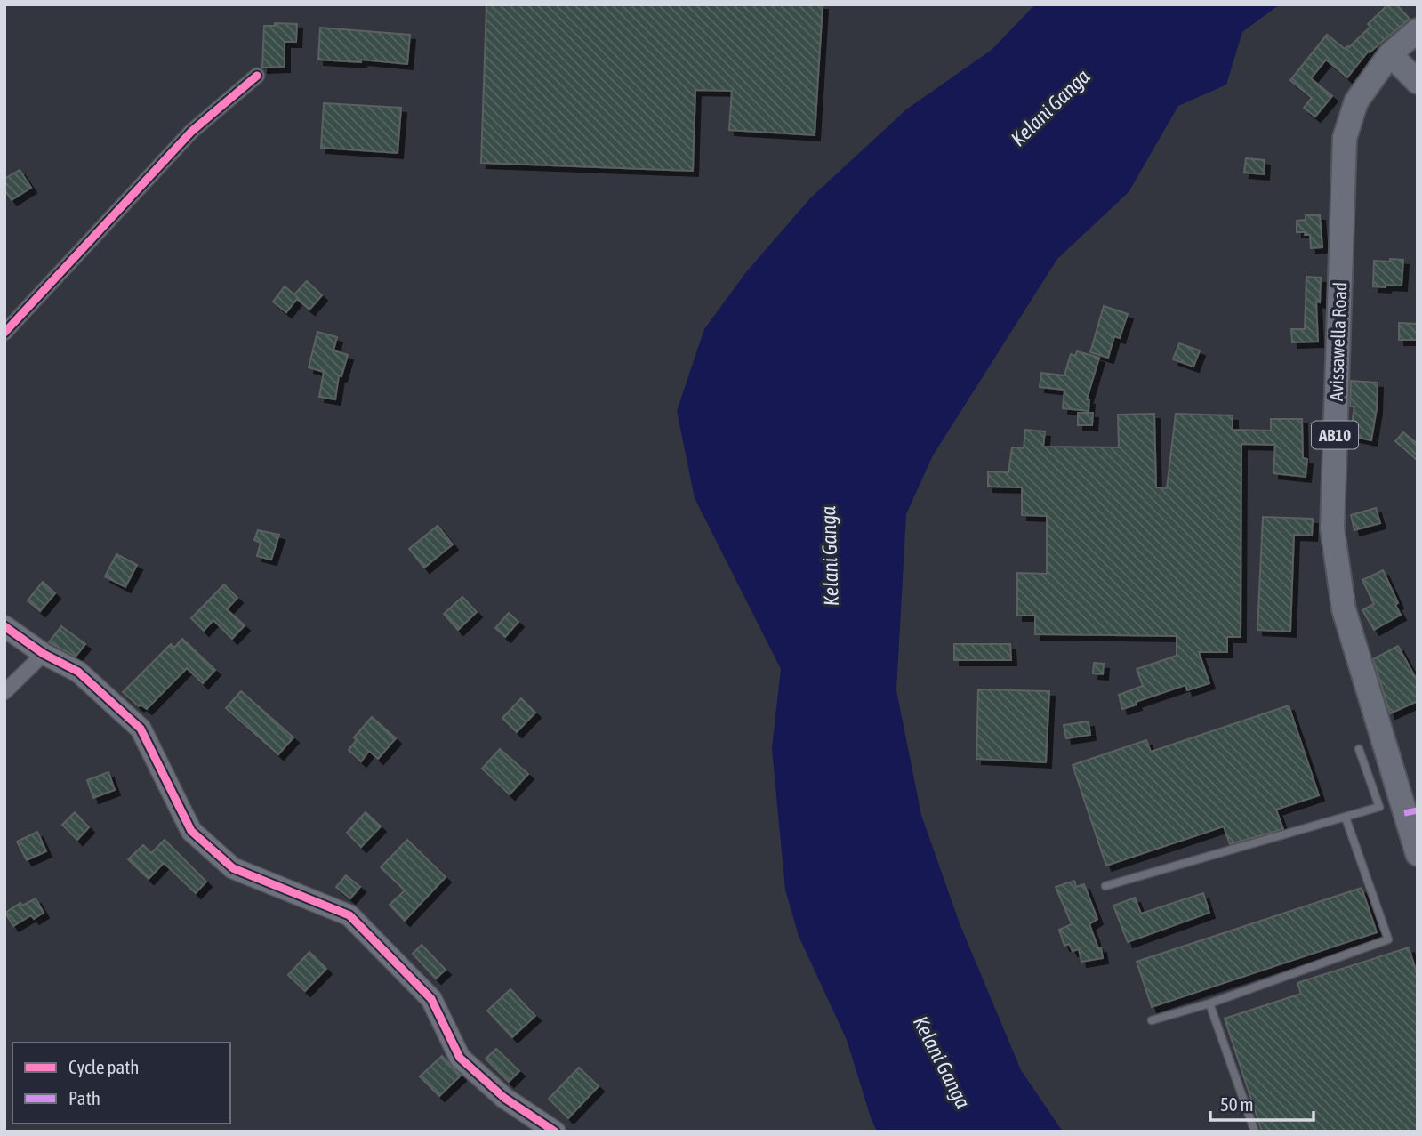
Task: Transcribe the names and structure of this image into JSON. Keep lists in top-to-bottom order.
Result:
{
  "streets": {
    "main road": ["Avissawella Road", "AB10"]
  },
  "water": ["Kelani Ganga"],
  "legend": ["Cycle path", "Path"],
  "scale_bar": "50 m"
}
